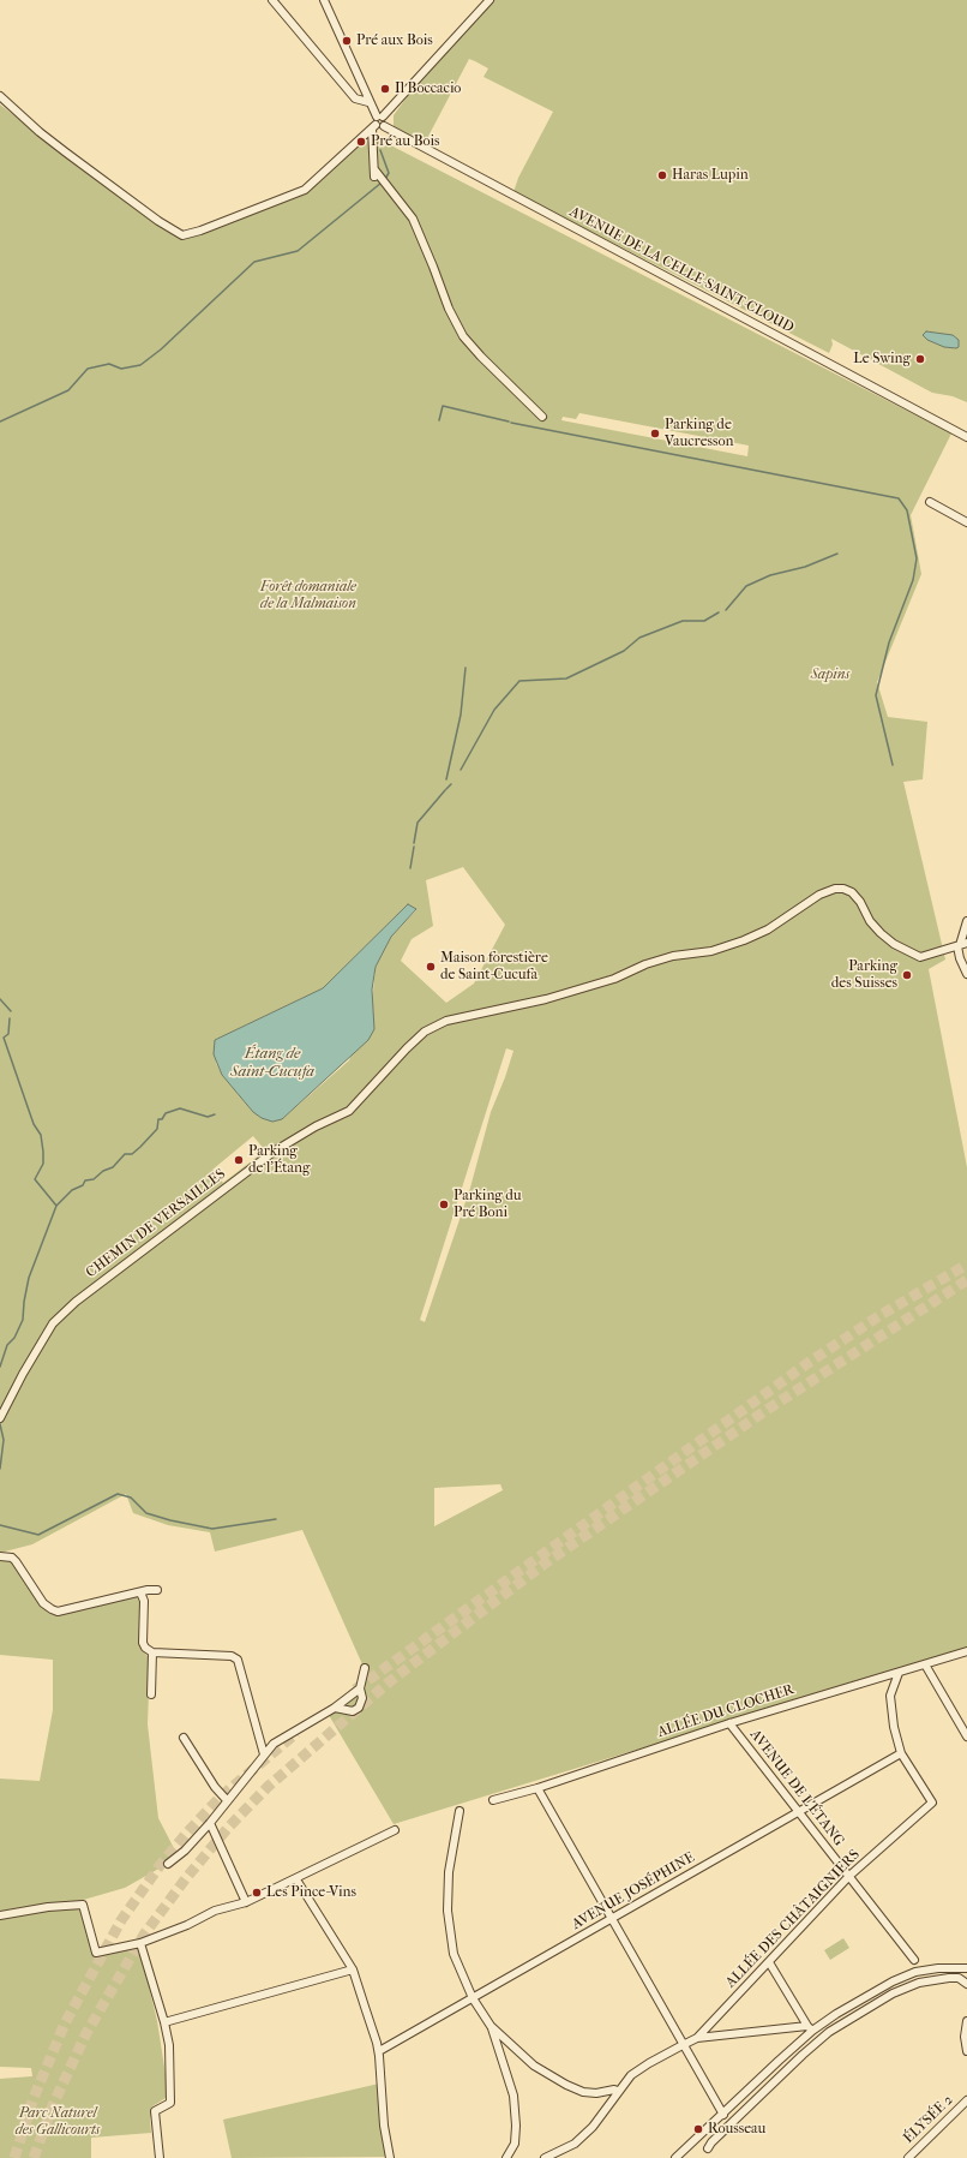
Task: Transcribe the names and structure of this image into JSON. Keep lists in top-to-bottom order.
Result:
{
  "streets": {
    "street": [
      "AVENUE DE LA CELLE-SAINT-CLOUD",
      "CHEMIN DE VERSAILLES",
      "ALLÉE DU CLOCHER",
      "AVENUE DE L'ÉTANG",
      "AVENUE JOSÉPHINE",
      "ALLÉE DES CHÂTAIGNIERS",
      "ÉLYSÉE 2"
    ]
  },
  "crossings": [
    ["ALLÉE DU CLOCHER", "AVENUE DE L'ÉTANG"],
    ["AVENUE DE L'ÉTANG", "AVENUE JOSÉPHINE"],
    ["AVENUE DE L'ÉTANG", "ALLÉE DES CHÂTAIGNIERS"],
    ["AVENUE JOSÉPHINE", "ALLÉE DES CHÂTAIGNIERS"]
  ],
  "water": ["Étang de Saint-Cucufa"],
  "parks": ["Forêt domaniale de la Malmaison", "Sapins", "Parc Naturel des Gallicourts"],
  "places": [
    "Pré aux Bois",
    "Il Boccacio",
    "Pré au Bois",
    "Haras Lupin",
    "Le Swing",
    "Parking de Vaucresson",
    "Maison forestière de Saint-Cucufa",
    "Parking des Suisses",
    "Parking de l'Étang",
    "Parking du Pré Boni",
    "Les Pince-Vins",
    "Rousseau"
  ]
}
